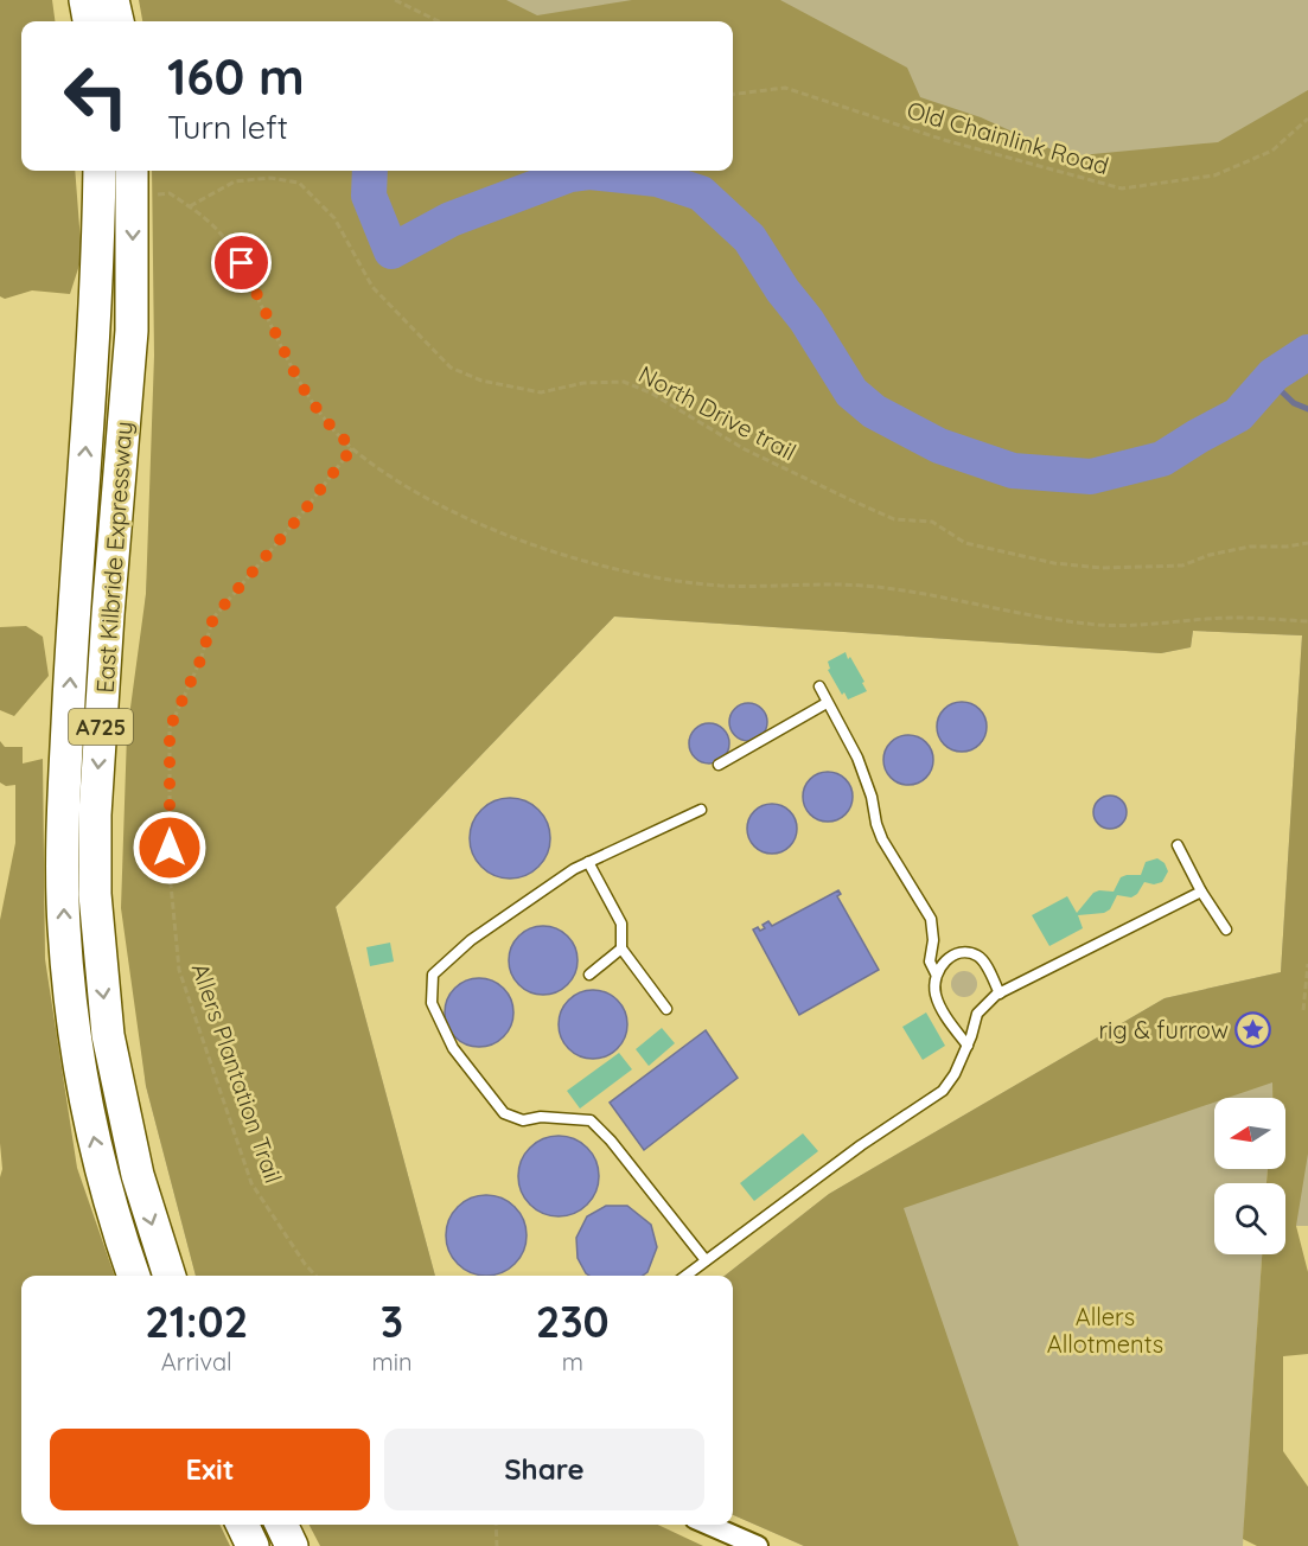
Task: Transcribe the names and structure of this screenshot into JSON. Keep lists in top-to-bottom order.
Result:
{
  "streets": {
    "highway": ["East Kilbride Expressway", "A725"],
    "path": ["Old Chainlink Road", "North Drive trail", "Allers Plantation Trail"]
  },
  "parks": ["Allers Allotments"],
  "places": {
    "place": ["rig & furrow"]
  },
  "north": "left",
  "page": {
    "turn": ["160 m", "Turn left"],
    "eta": [
      "21:02",
      "Arrival",
      "3",
      "min",
      "230",
      "m"
    ],
    "buttons": ["Exit", "Share"]
  }
}
